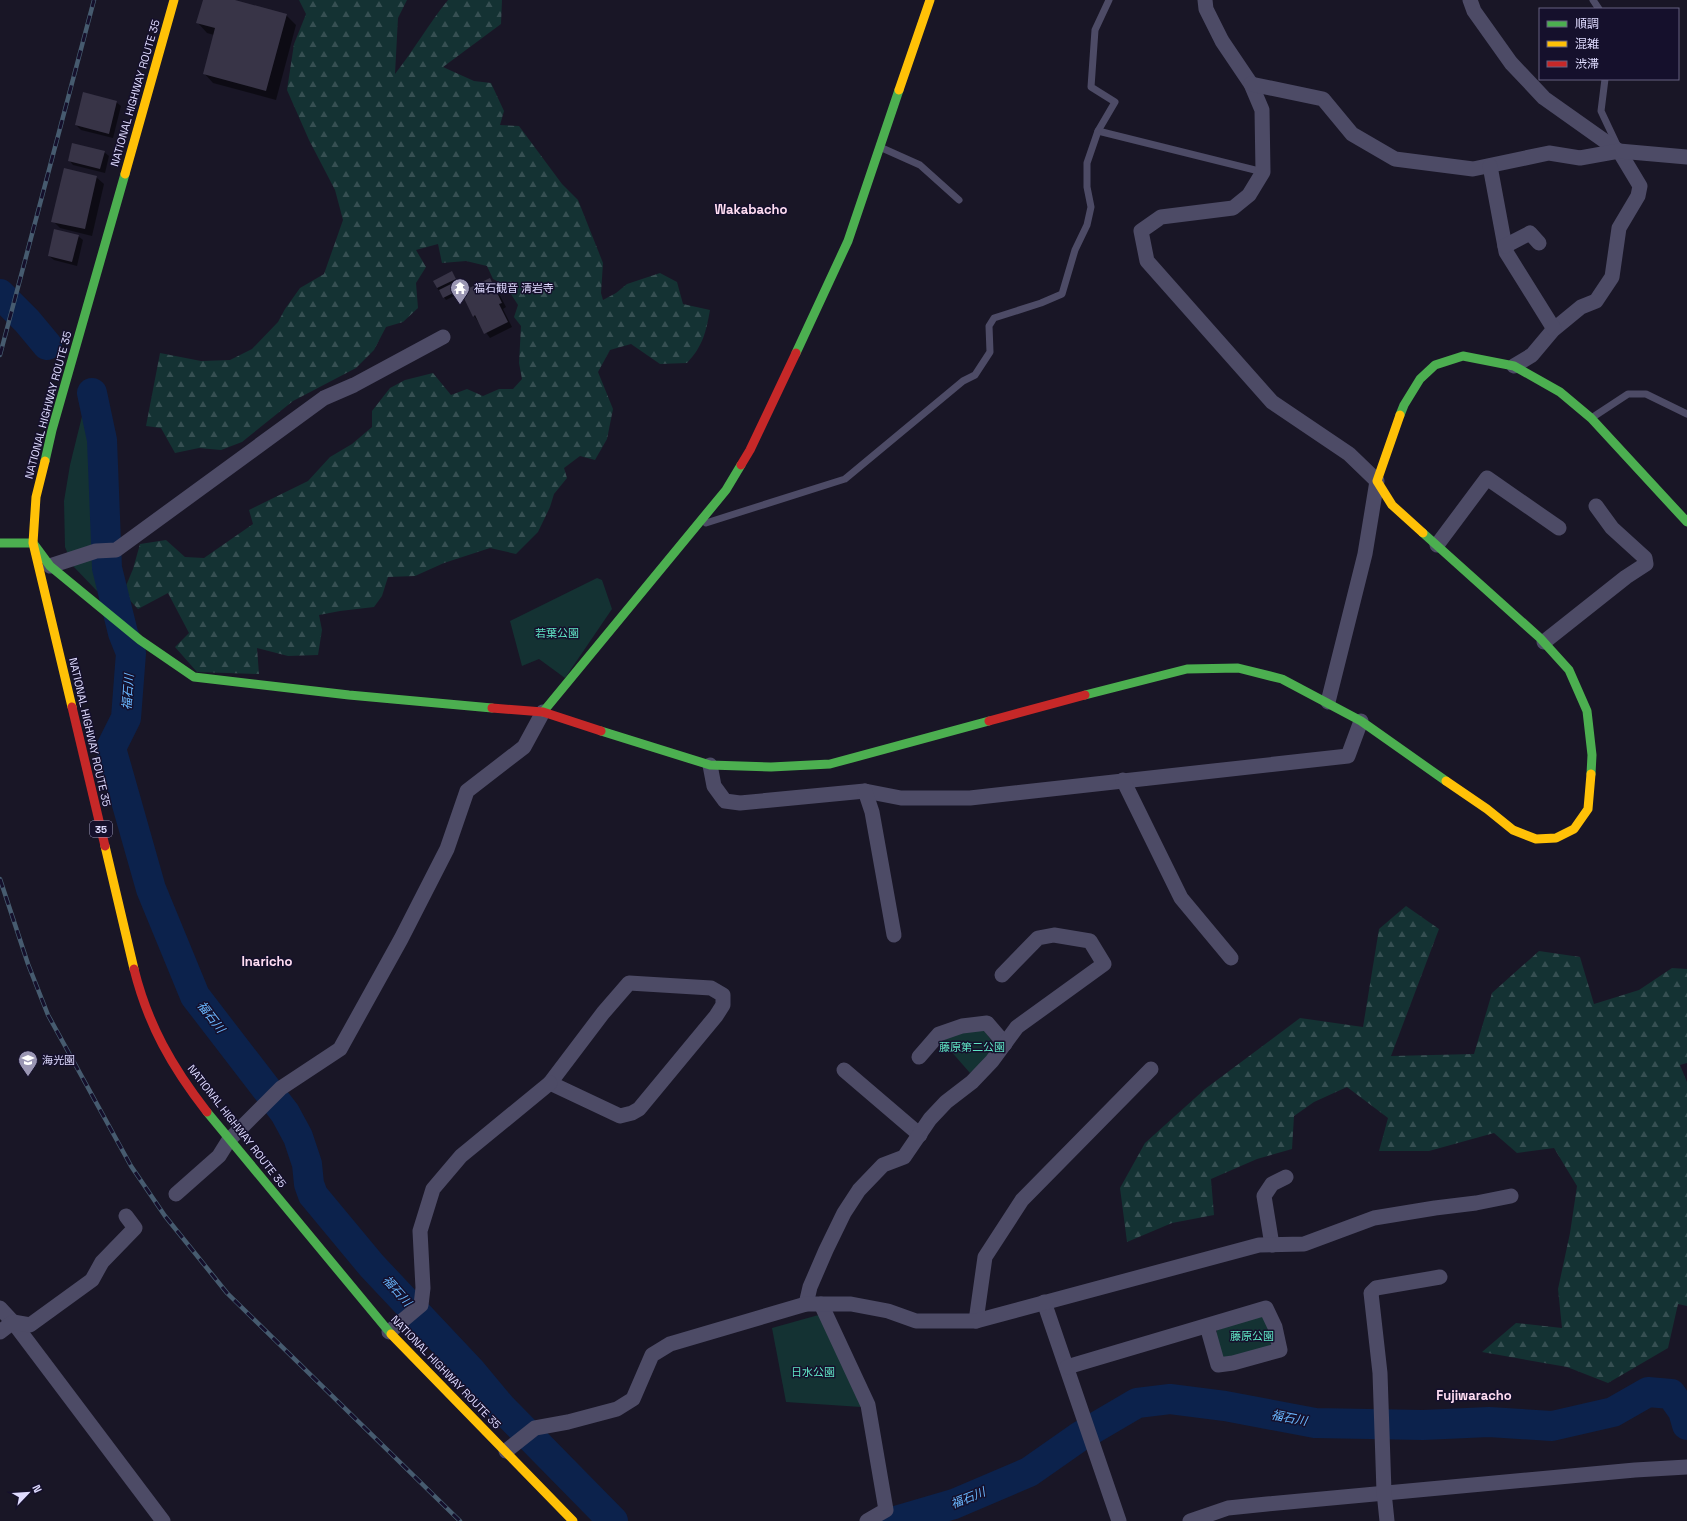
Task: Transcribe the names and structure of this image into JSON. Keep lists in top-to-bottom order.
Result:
{
  "streets": {
    "main road": ["NATIONAL HIGHWAY ROUTE 35", "35"]
  },
  "districts": ["Wakabacho", "Inaricho", "Fujiwaracho"],
  "water": ["福石川"],
  "parks": [
    "若葉公園",
    "藤原第二公園",
    "藤原公園",
    "日水公園"
  ],
  "places": {
    "temple": ["福石観音 清岩寺"],
    "school or university": ["海光園"]
  },
  "legend": ["順調", "混雑", "渋滞"],
  "north": "top right"
}
